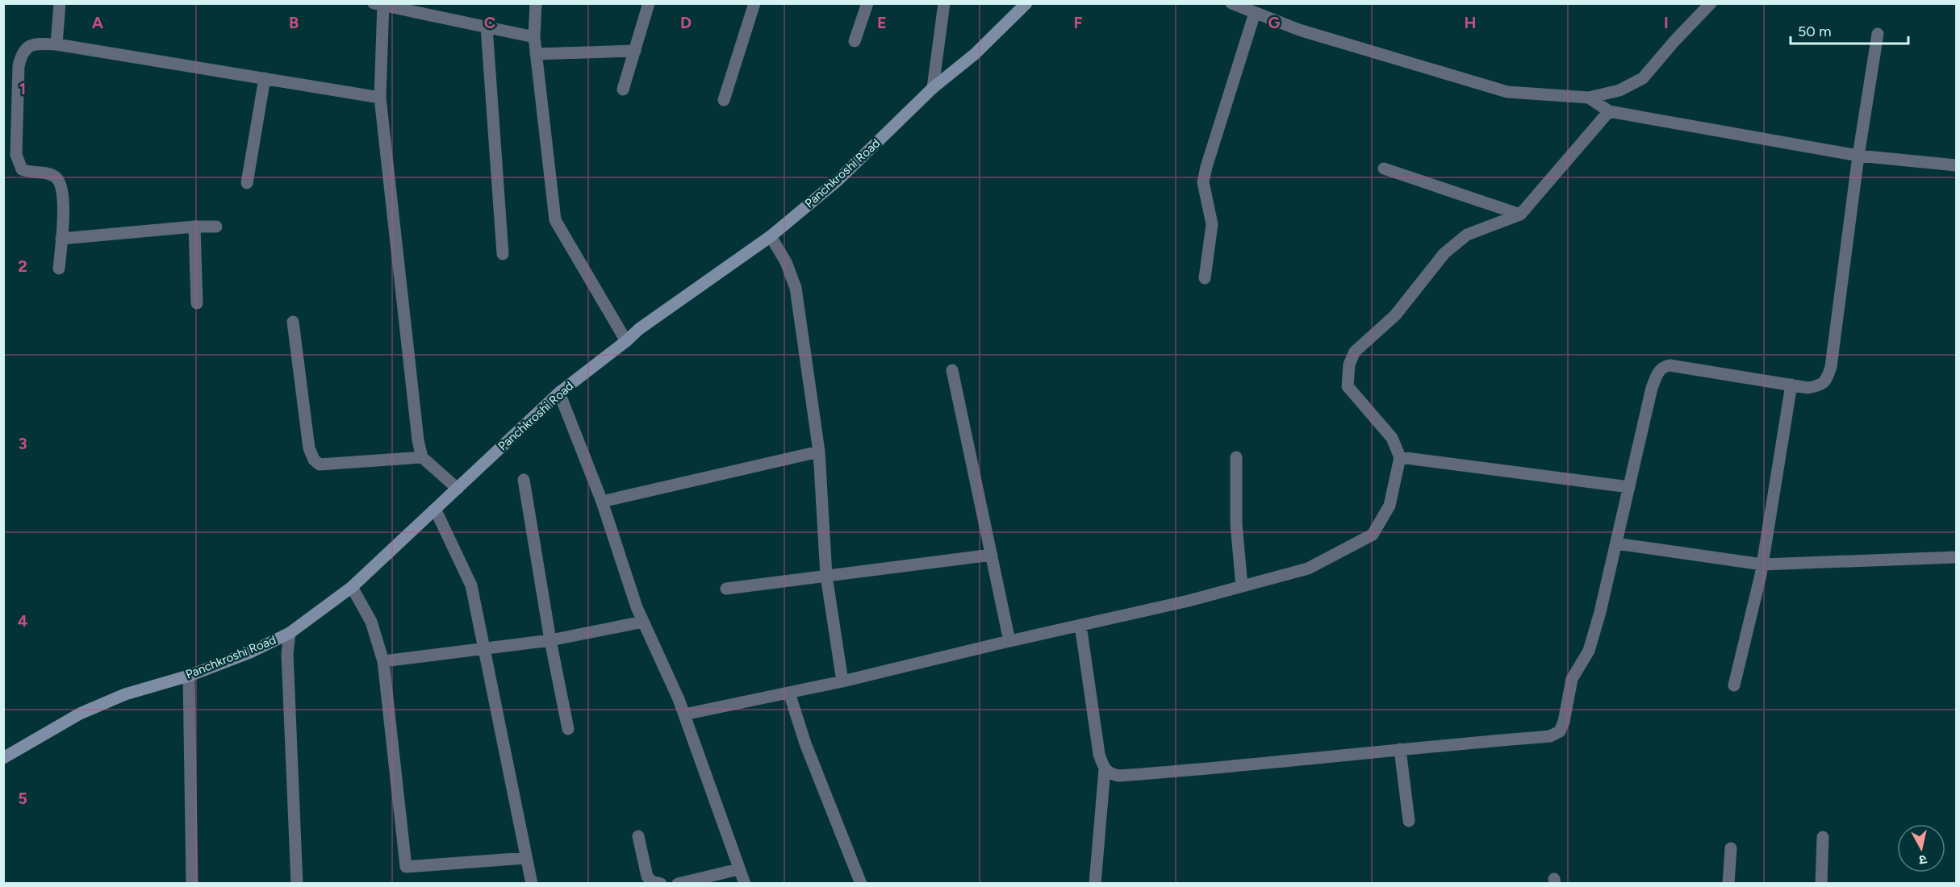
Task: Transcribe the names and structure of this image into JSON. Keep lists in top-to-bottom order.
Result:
{
  "streets": {
    "street": ["Panchkroshi Road"]
  },
  "scale_bar": "50 m",
  "north": "bottom",
  "grid": {
    "columns": [
      "A",
      "B",
      "C",
      "D",
      "E",
      "F",
      "G",
      "H",
      "I"
    ],
    "rows": [
      "1",
      "2",
      "3",
      "4",
      "5"
    ]
  }
}
